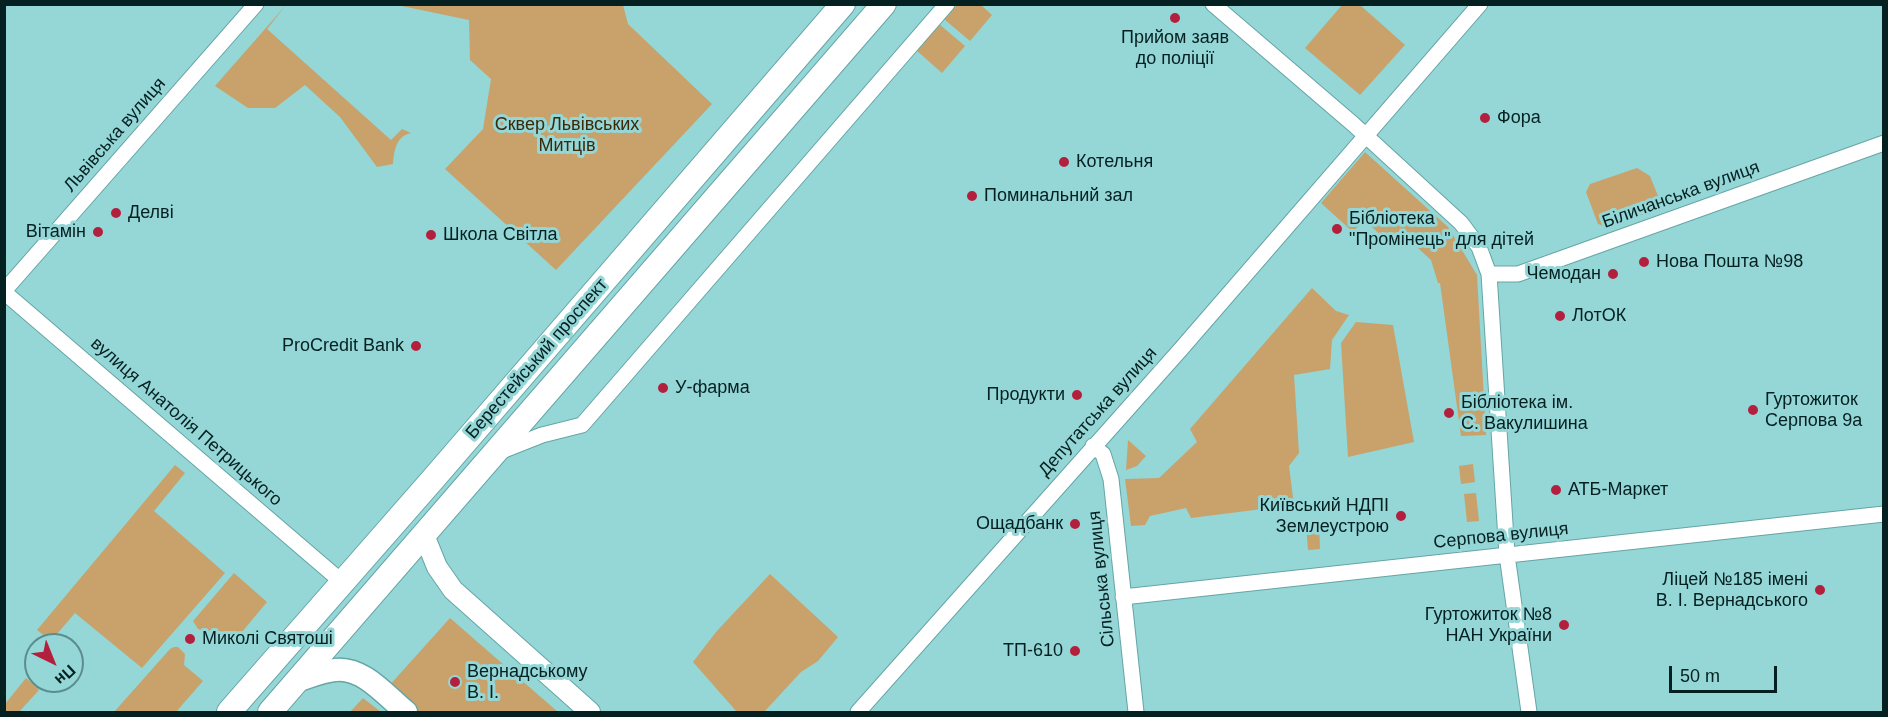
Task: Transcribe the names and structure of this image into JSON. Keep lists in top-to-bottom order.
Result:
{
  "streets": {
    "main road": ["Берестейський проспект"],
    "street": [
      "Львівська вулиця",
      "Біличанська вулиця",
      "Депутатська вулиця",
      "вулиця Анатолія Петрицького",
      "Серпова вулиця",
      "Сільська вулиця"
    ]
  },
  "crossings": [
    ["Львівська вулиця", "вулиця Анатолія Петрицького"],
    ["Берестейський проспект", "вулиця Анатолія Петрицького"],
    ["Депутатська вулиця", "Сільська вулиця"],
    ["Серпова вулиця", "Сільська вулиця"]
  ],
  "parks": ["Сквер Львівських Митців"],
  "places": [
    "Прийом заяв до поліції",
    "Фора",
    "Котельня",
    "Поминальний зал",
    "Делві",
    "Бібліотека \"Промінець\" для дітей",
    "Вітамін",
    "Школа Світла",
    "Нова Пошта №98",
    "Чемодан",
    "ЛотОК",
    "ProCredit Bank",
    "У-фарма",
    "Продукти",
    "Гуртожиток Серпова 9а",
    "Бібліотека ім. С. Вакулишина",
    "АТБ-Маркет",
    "Київський НДПІ Землеустрою",
    "Ощадбанк",
    "Ліцей №185 імені В. І. Вернадського",
    "Гуртожиток №8 НАН України",
    "Миколі Святоші",
    "ТП-610",
    "Вернадському В. І."
  ],
  "scale_bar": "50 m",
  "north": "bottom right"
}
